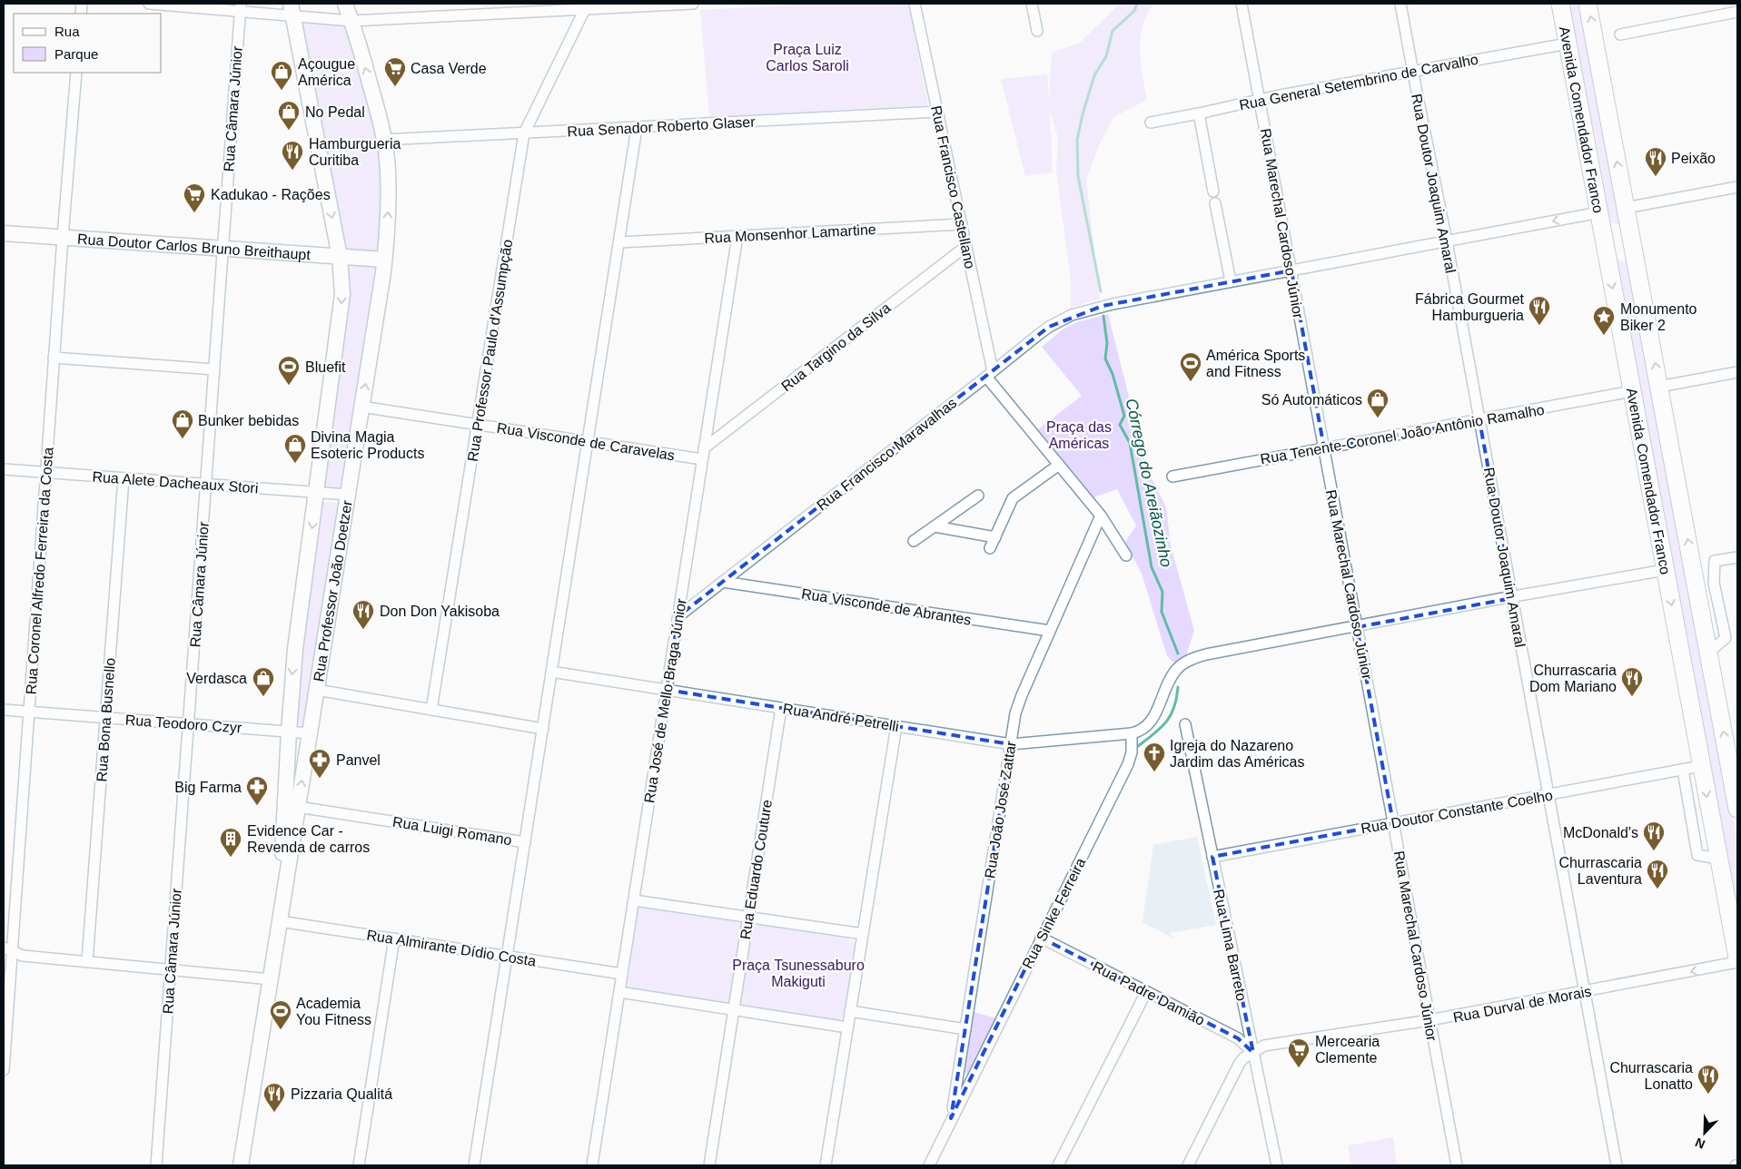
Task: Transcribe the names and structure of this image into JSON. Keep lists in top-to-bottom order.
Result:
{
  "streets": {
    "highway": ["Avenida Comendador Franco"],
    "main road": ["Rua Doutor Carlos Bruno Breithaupt", "Rua Professor João Doetzer"],
    "street": [
      "Rua General Setembrino de Carvalho",
      "Rua Câmara Júnior",
      "Rua Senador Roberto Glaser",
      "Rua Doutor Joaquim Amaral",
      "Rua Francisco Castellano",
      "Rua Marechal Cardoso Júnior",
      "Rua Monsenhor Lamartine",
      "Rua Targino da Silva",
      "Rua Professor Paulo d'Assumpção",
      "Rua Tenente-Coronel João Antônio Ramalho",
      "Rua Visconde de Caravelas",
      "Rua Francisco Maravalhas",
      "Rua Alete Dacheaux Stori",
      "Rua Coronel Alfredo Ferreira da Costa",
      "Rua Visconde de Abrantes",
      "Rua José de Mello Braga Júnior",
      "Rua André Petrelli",
      "Rua Bona Busnello",
      "Rua Teodoro Czyr",
      "Rua João José Zattar",
      "Rua Doutor Constante Coelho",
      "Rua Luigi Romano",
      "Rua Eduardo Couture",
      "Rua Sinke Ferreira",
      "Rua Lima Barreto",
      "Rua Almirante Dídio Costa",
      "Rua Padre Damião",
      "Rua Durval de Morais"
    ]
  },
  "crossings": [
    ["Rua General Setembrino de Carvalho", "Avenida Comendador Franco"],
    ["Rua General Setembrino de Carvalho", "Rua Doutor Joaquim Amaral"],
    ["Rua General Setembrino de Carvalho", "Rua Marechal Cardoso Júnior"],
    ["Rua Câmara Júnior", "Rua Doutor Carlos Bruno Breithaupt"],
    ["Rua Câmara Júnior", "Rua Alete Dacheaux Stori"],
    ["Rua Câmara Júnior", "Rua Teodoro Czyr"],
    ["Avenida Comendador Franco", "Rua Tenente-Coronel João Antônio Ramalho"],
    ["Avenida Comendador Franco", "Rua Francisco Maravalhas"],
    ["Avenida Comendador Franco", "Rua Doutor Constante Coelho"],
    ["Rua Senador Roberto Glaser", "Rua Francisco Castellano"],
    ["Rua Senador Roberto Glaser", "Rua Professor Paulo d'Assumpção"],
    ["Rua Senador Roberto Glaser", "Rua Professor João Doetzer"],
    ["Rua Doutor Joaquim Amaral", "Rua Tenente-Coronel João Antônio Ramalho"],
    ["Rua Doutor Joaquim Amaral", "Rua Francisco Maravalhas"],
    ["Rua Doutor Joaquim Amaral", "Rua Doutor Constante Coelho"],
    ["Rua Doutor Joaquim Amaral", "Rua Durval de Morais"],
    ["Rua Francisco Castellano", "Rua Monsenhor Lamartine"],
    ["Rua Francisco Castellano", "Rua Targino da Silva"],
    ["Rua Francisco Castellano", "Rua Francisco Maravalhas"],
    ["Rua Francisco Castellano", "Rua João José Zattar"],
    ["Rua Marechal Cardoso Júnior", "Rua Tenente-Coronel João Antônio Ramalho"],
    ["Rua Marechal Cardoso Júnior", "Rua Francisco Maravalhas"],
    ["Rua Marechal Cardoso Júnior", "Rua Doutor Constante Coelho"],
    ["Rua Marechal Cardoso Júnior", "Rua Durval de Morais"],
    ["Rua Monsenhor Lamartine", "Rua José de Mello Braga Júnior"],
    ["Rua Doutor Carlos Bruno Breithaupt", "Rua Coronel Alfredo Ferreira da Costa"],
    ["Rua Doutor Carlos Bruno Breithaupt", "Rua Professor João Doetzer"],
    ["Rua Targino da Silva", "Rua José de Mello Braga Júnior"],
    ["Rua Professor Paulo d'Assumpção", "Rua Visconde de Caravelas"],
    ["Rua Visconde de Caravelas", "Rua Professor João Doetzer"],
    ["Rua Visconde de Caravelas", "Rua José de Mello Braga Júnior"],
    ["Rua Francisco Maravalhas", "Rua Visconde de Abrantes"],
    ["Rua Francisco Maravalhas", "Rua José de Mello Braga Júnior"],
    ["Rua Alete Dacheaux Stori", "Rua Coronel Alfredo Ferreira da Costa"],
    ["Rua Alete Dacheaux Stori", "Rua Professor João Doetzer"],
    ["Rua Alete Dacheaux Stori", "Rua Bona Busnello"],
    ["Rua Coronel Alfredo Ferreira da Costa", "Rua Teodoro Czyr"],
    ["Rua Professor João Doetzer", "Rua Teodoro Czyr"],
    ["Rua Professor João Doetzer", "Rua Luigi Romano"],
    ["Rua Professor João Doetzer", "Rua Almirante Dídio Costa"],
    ["Rua Visconde de Abrantes", "Rua João José Zattar"],
    ["Rua José de Mello Braga Júnior", "Rua André Petrelli"],
    ["Rua José de Mello Braga Júnior", "Rua Almirante Dídio Costa"],
    ["Rua André Petrelli", "Rua João José Zattar"],
    ["Rua André Petrelli", "Rua Eduardo Couture"],
    ["Rua André Petrelli", "Rua Sinke Ferreira"],
    ["Rua Bona Busnello", "Rua Teodoro Czyr"],
    ["Rua João José Zattar", "Rua Sinke Ferreira"],
    ["Rua Doutor Constante Coelho", "Rua Lima Barreto"],
    ["Rua Sinke Ferreira", "Rua Padre Damião"],
    ["Rua Lima Barreto", "Rua Padre Damião"],
    ["Rua Lima Barreto", "Rua Durval de Morais"],
    ["Rua Padre Damião", "Rua Durval de Morais"]
  ],
  "water": ["Córrego do Areiãozinho"],
  "parks": ["Praça Luiz Carlos Saroli", "Praça das Américas", "Praça Tsunessaburo Makiguti"],
  "places": {
    "supermarket": ["Casa Verde", "Kadukao - Rações", "Mercearia Clemente"],
    "shop": [
      "Açougue América",
      "No Pedal",
      "Só Automáticos",
      "Bunker bebidas",
      "Divina Magia Esoteric Products",
      "Verdasca"
    ],
    "restaurant": [
      "Hamburgueria Curitiba",
      "Peixão",
      "Fábrica Gourmet Hamburgueria",
      "Don Don Yakisoba",
      "Churrascaria Dom Mariano",
      "McDonald's",
      "Churrascaria Laventura",
      "Churrascaria Lonatto",
      "Pizzaria Qualitá"
    ],
    "place": ["Monumento Biker 2"],
    "sports": ["América Sports and Fitness", "Bluefit", "Academia You Fitness"],
    "church": ["Igreja do Nazareno Jardim das Américas"],
    "pharmacy": ["Panvel", "Big Farma"],
    "building": ["Evidence Car - Revenda de carros"]
  },
  "legend": ["Rua", "Parque"],
  "north": "bottom left"
}
